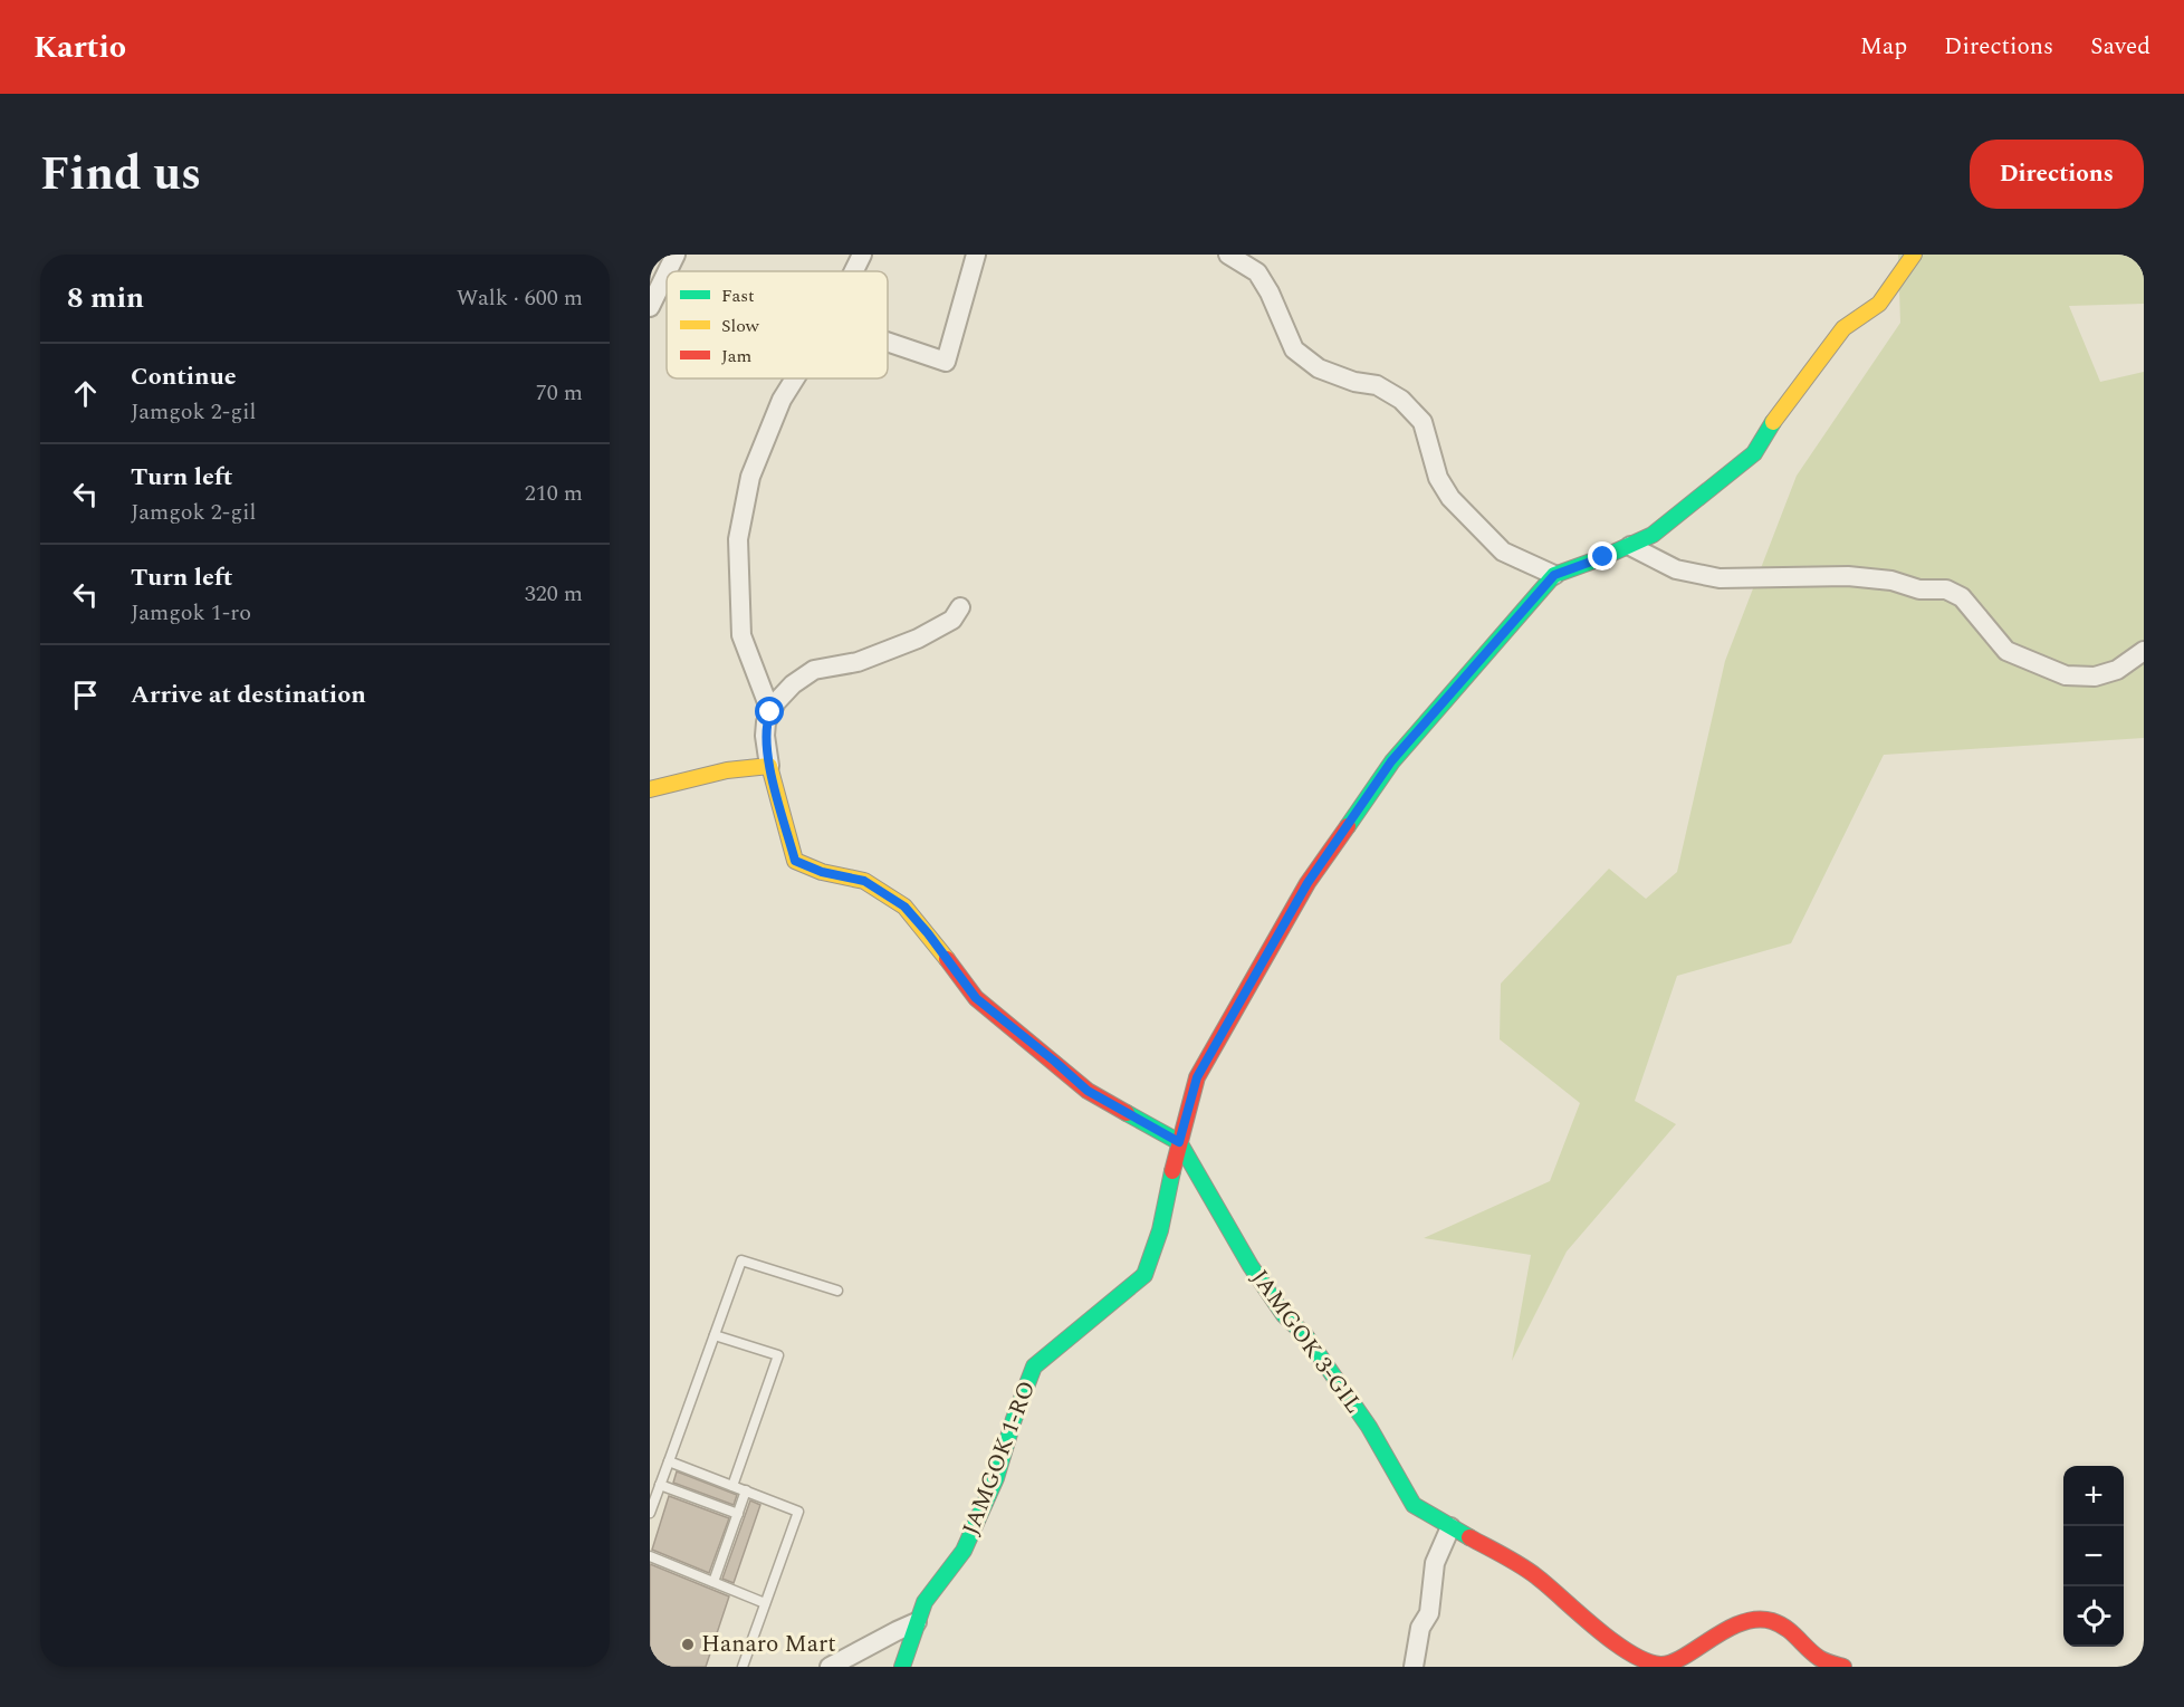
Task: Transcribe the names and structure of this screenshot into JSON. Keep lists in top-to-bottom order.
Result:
{
  "streets": {
    "street": ["JAMGOK 3-GIL", "JAMGOK 1-RO"]
  },
  "crossings": [
    ["JAMGOK 3-GIL", "JAMGOK 1-RO"]
  ],
  "places": ["Hanaro Mart"],
  "legend": ["Fast", "Slow", "Jam"],
  "page": {
    "header": "Kartio",
    "nav": ["Map", "Directions", "Saved"],
    "title": "Find us",
    "buttons": "Directions",
    "heading": ["8 min", "Walk · 600 m"],
    "list": [
      ["Continue", "Jamgok 2-gil", "70 m"],
      ["Turn left", "Jamgok 2-gil", "210 m"],
      ["Turn left", "Jamgok 1-ro", "320 m"],
      "Arrive at destination"
    ],
    "map_buttons": ["+", "−"]
  }
}
